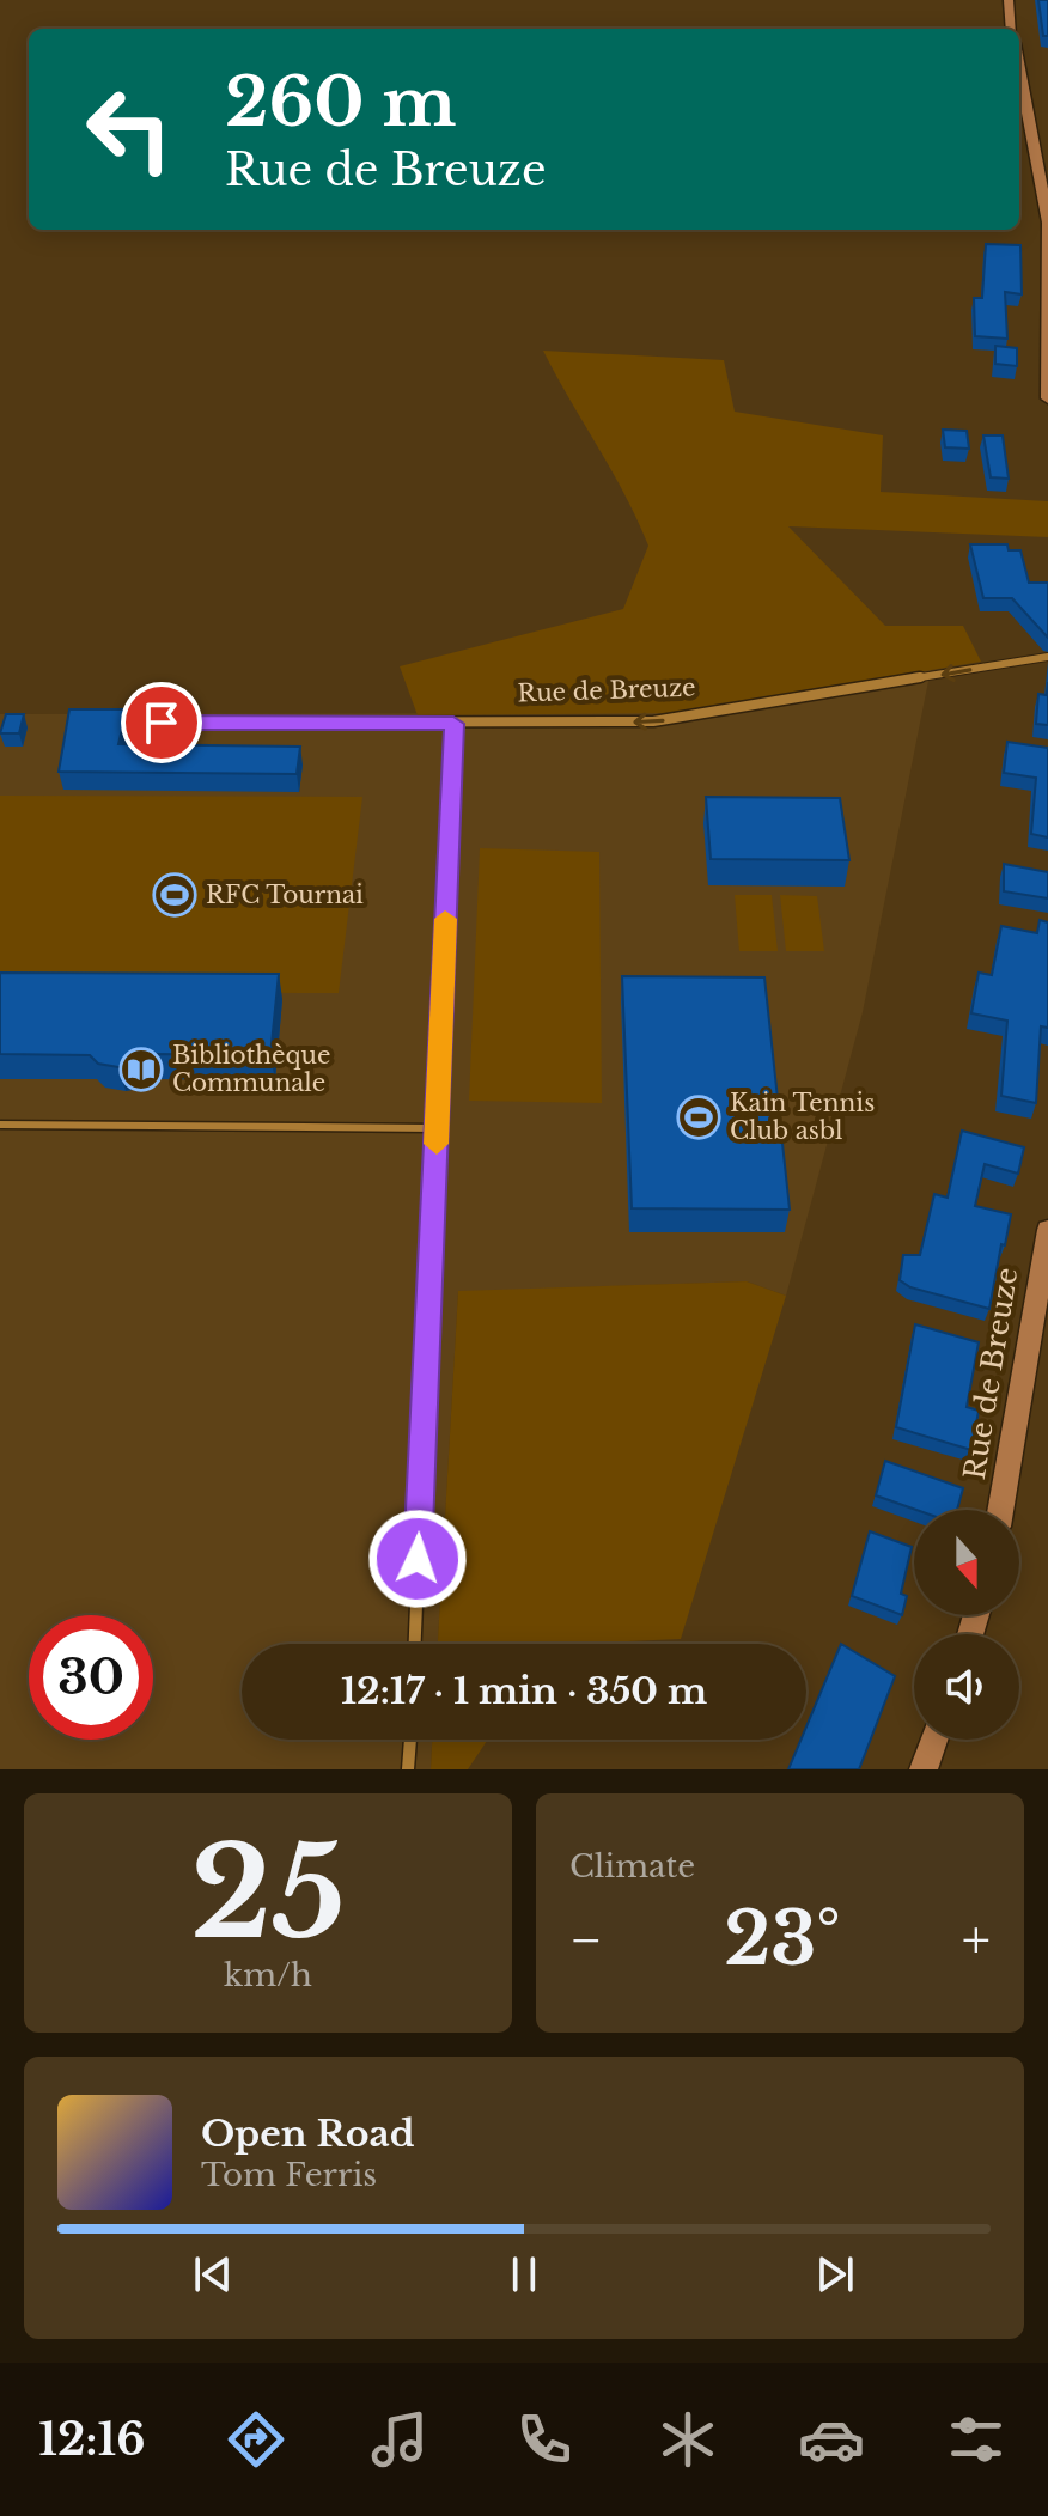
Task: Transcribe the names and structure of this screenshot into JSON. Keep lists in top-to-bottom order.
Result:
{
  "streets": {
    "street": ["Rue de Breuze"]
  },
  "one_way": ["Rue de Breuze"],
  "places": {
    "sports": ["RFC Tournai", "Kain Tennis Club asbl"],
    "library": ["Bibliothèque Communale"]
  },
  "north": "bottom",
  "page": {
    "turn": ["260 m", "Rue de Breuze"],
    "limit": "30",
    "trip": "12:17 · 1 min · 350 m",
    "tile": [
      ["25", "km/h"],
      "Climate"
    ],
    "heat": ["−", "23°", "+"],
    "song": ["Open Road", "Tom Ferris"],
    "tabs": "12:16"
  }
}
